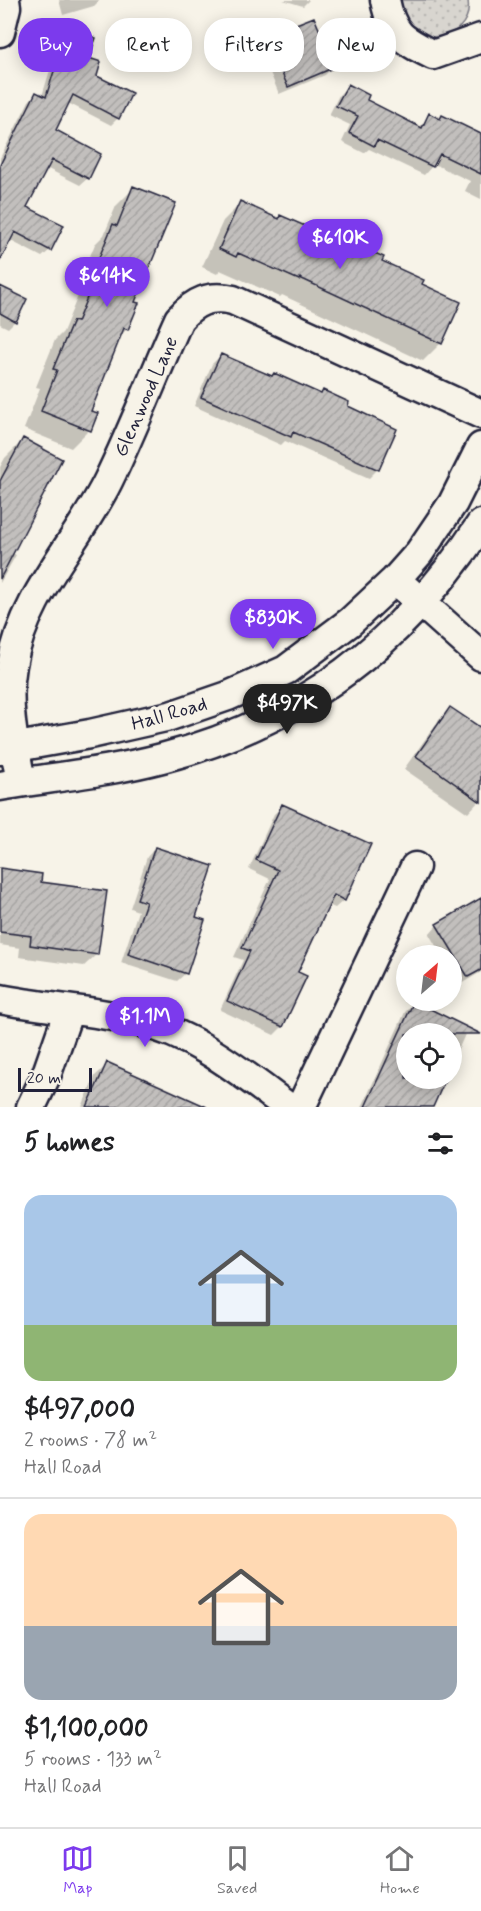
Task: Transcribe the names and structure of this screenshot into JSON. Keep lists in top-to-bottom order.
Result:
{
  "streets": {
    "street": ["Glenwood Lane", "Hall Road"]
  },
  "crossings": [
    ["Glenwood Lane", "Hall Road"]
  ],
  "scale_bar": "20 m",
  "north": "top right",
  "page": {
    "chip": [
      "Buy",
      "Rent",
      "Filters",
      "New"
    ],
    "price": [
      "$610K",
      "$614K",
      "$830K",
      "$497K",
      "$1.1M"
    ],
    "scale": "20 m",
    "heading": "5 homes",
    "list": [
      {
        "name": "$497,000",
        "note": "2 rooms · 78 m² · Hall Road"
      },
      {
        "name": "$1,100,000",
        "note": "5 rooms · 133 m² · Hall Road"
      }
    ],
    "tabs": ["Map", "Saved", "Home"]
  }
}
